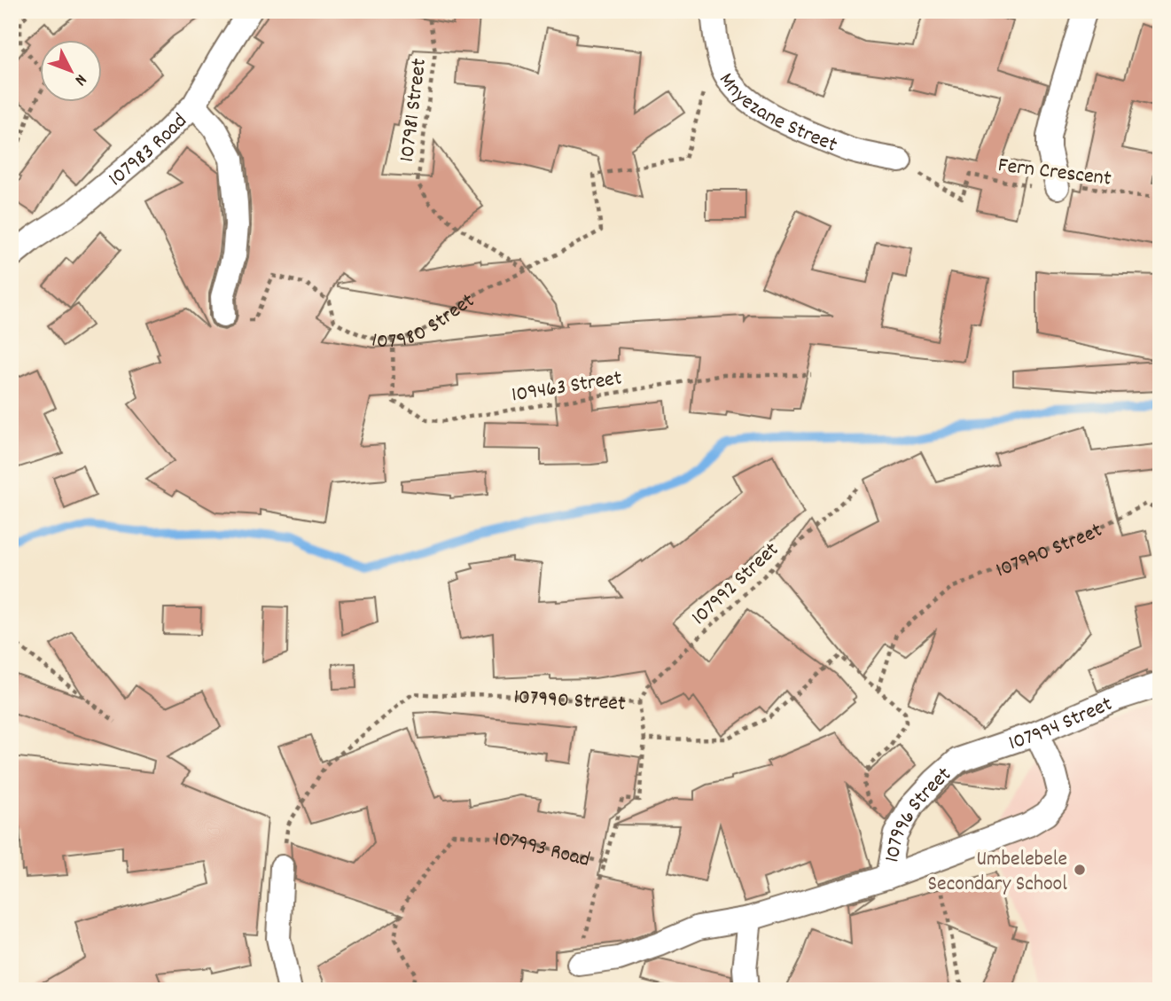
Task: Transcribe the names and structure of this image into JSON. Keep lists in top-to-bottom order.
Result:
{
  "streets": {
    "street": [
      "Mnyezane Street",
      "107983 Road",
      "107994 Street",
      "107996 Street"
    ],
    "path": [
      "107981 Street",
      "Fern Crescent",
      "107980 Street",
      "109463 Street",
      "107990 Street",
      "107992 Street",
      "107993 Road"
    ]
  },
  "crossings": [
    ["Mnyezane Street", "Fern Crescent"],
    ["Mnyezane Street", "107980 Street"],
    ["107981 Street", "107980 Street"],
    ["107980 Street", "109463 Street"],
    ["107990 Street", "107992 Street"],
    ["107994 Street", "107996 Street"]
  ],
  "places": ["Umbelebele Secondary School"],
  "north": "bottom right"
}
